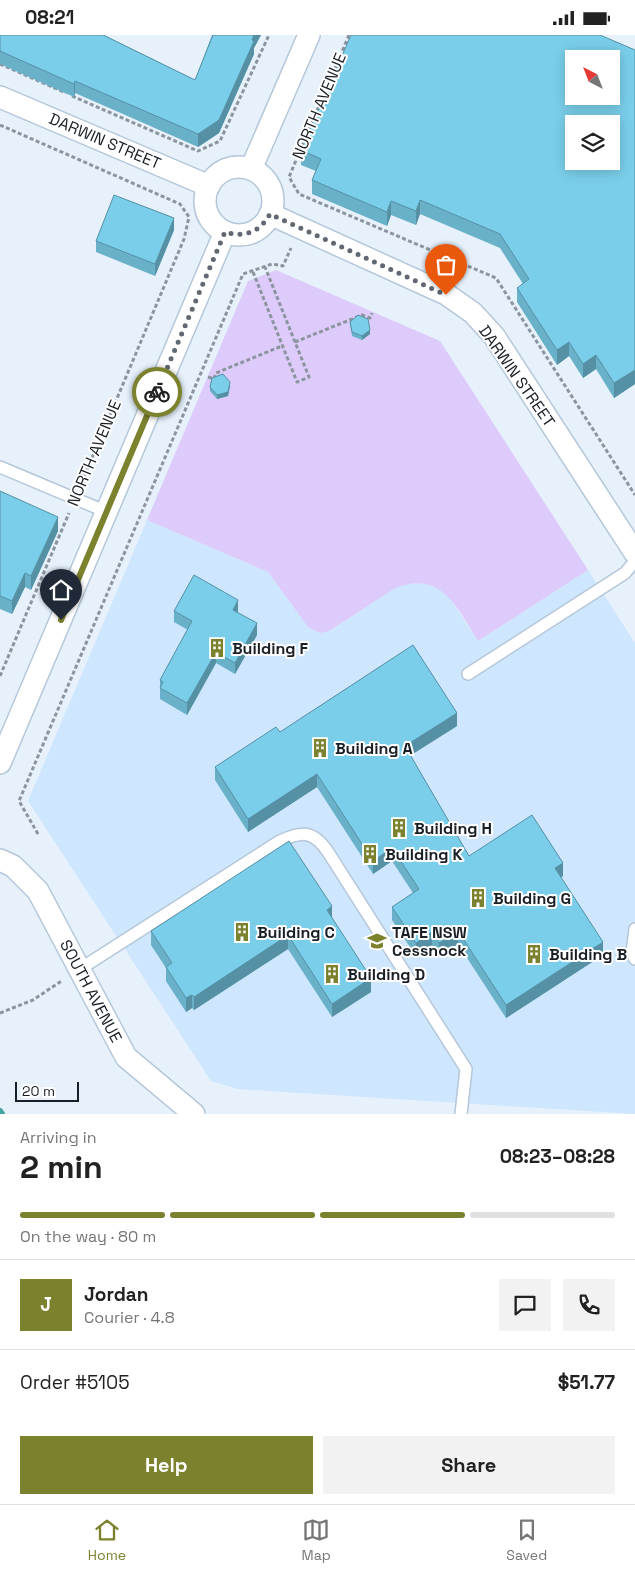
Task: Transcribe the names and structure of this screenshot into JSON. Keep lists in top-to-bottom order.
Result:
{
  "streets": {
    "street": ["DARWIN STREET", "SOUTH AVENUE"],
    "path": ["NORTH AVENUE"]
  },
  "crossings": [
    ["NORTH AVENUE", "DARWIN STREET"]
  ],
  "places": {
    "building": [
      "Building F",
      "Building A",
      "Building H",
      "Building K",
      "Building G",
      "Building C",
      "Building B",
      "Building D"
    ],
    "school or university": ["TAFE NSW Cessnock"]
  },
  "scale_bar": "20 m",
  "north": "top left",
  "page": {
    "status": "08:21",
    "scale": "20 m",
    "heading": ["2 min", "Arriving in", "08:23–08:28"],
    "panel": [
      "Jordan",
      "Courier · 4.8",
      "Order #5105",
      "$51.77"
    ],
    "bar": "On the way · 80 m",
    "round": "J",
    "buttons": ["Help", "Share"],
    "tabs": ["Home", "Map", "Saved"]
  }
}
